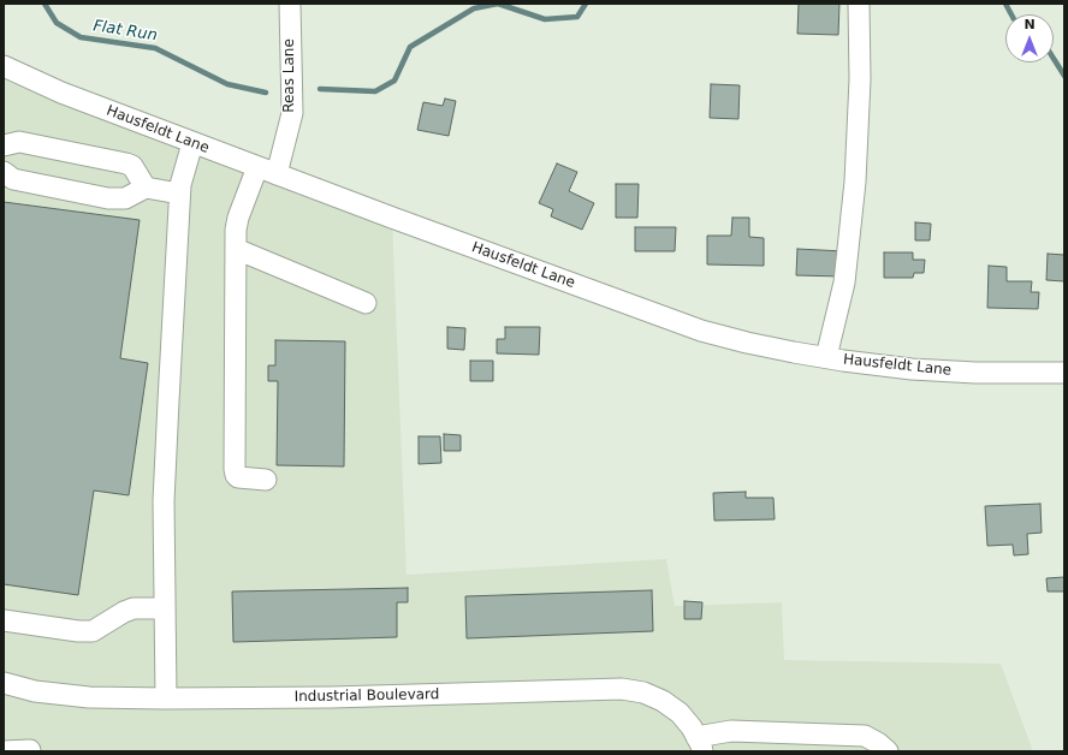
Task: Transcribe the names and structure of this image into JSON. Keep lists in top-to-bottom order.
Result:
{
  "streets": {
    "street": ["Reas Lane", "Hausfeldt Lane", "Industrial Boulevard"]
  },
  "crossings": [
    ["Reas Lane", "Hausfeldt Lane"]
  ],
  "water": ["Flat Run"],
  "north": "top"
}
